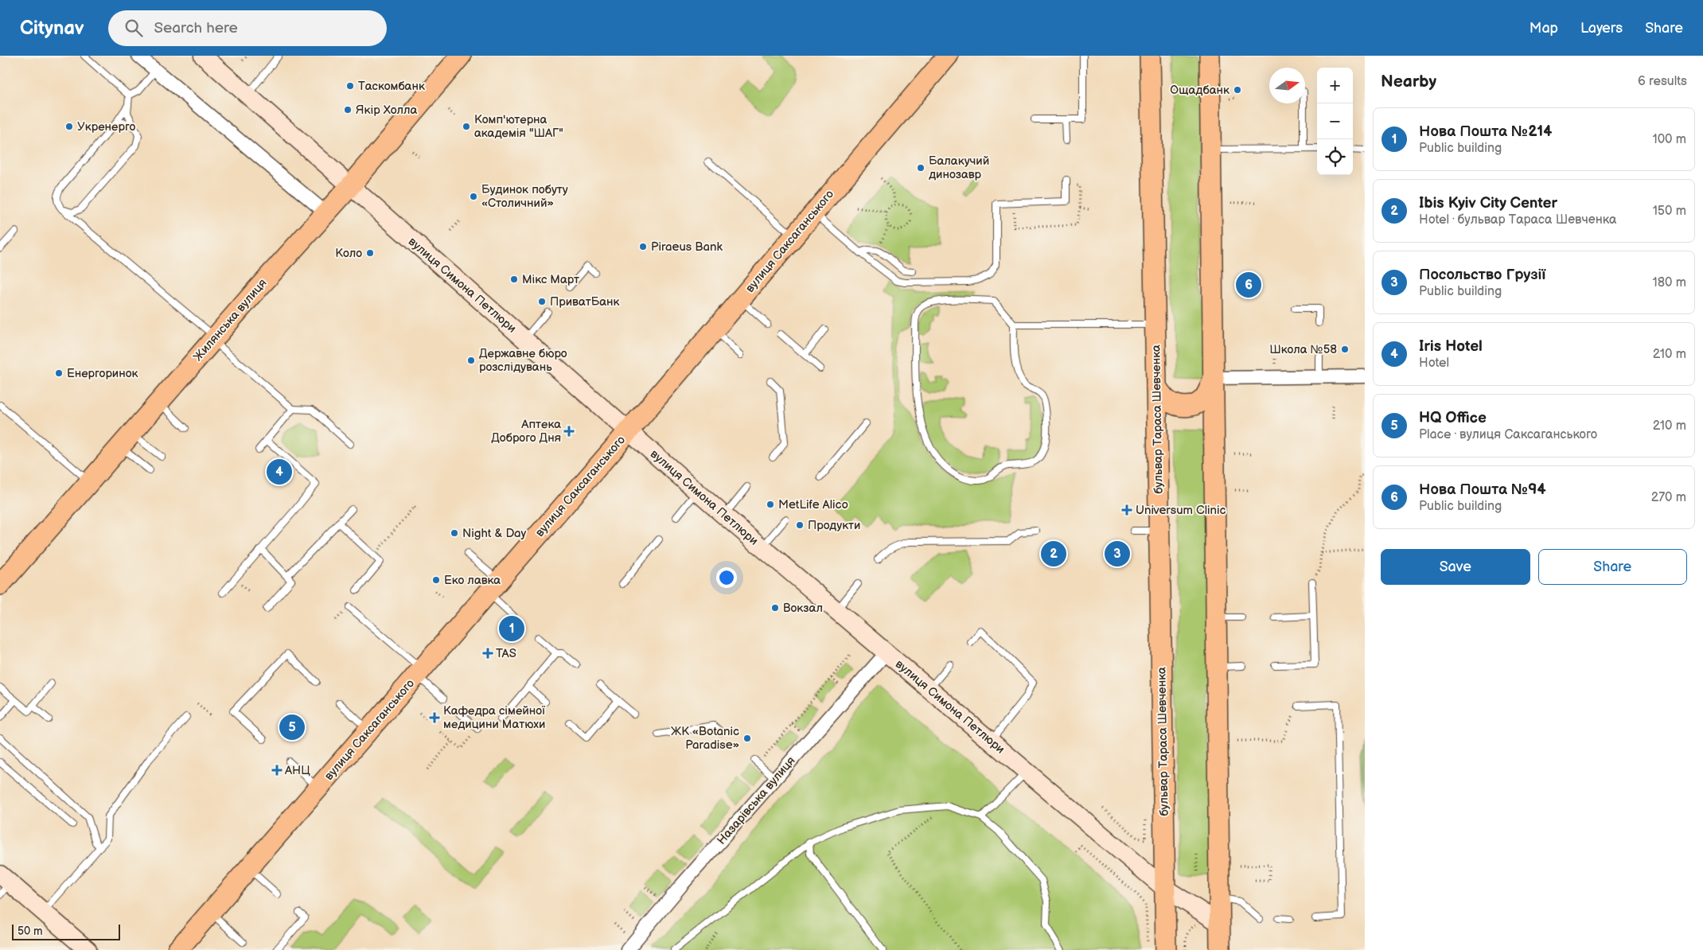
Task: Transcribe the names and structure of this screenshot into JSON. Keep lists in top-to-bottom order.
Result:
{
  "streets": {
    "main road": [
      "вулиця Саксаганського",
      "вулиця Симона Петлюри",
      "Жилянська вулиця",
      "бульвар Тараса Шевченка"
    ],
    "street": ["Назарівська вулиця"]
  },
  "crossings": [
    ["вулиця Саксаганського", "вулиця Симона Петлюри"],
    ["вулиця Симона Петлюри", "Жилянська вулиця"],
    ["вулиця Симона Петлюри", "бульвар Тараса Шевченка"],
    ["вулиця Симона Петлюри", "Назарівська вулиця"]
  ],
  "places": {
    "other": [
      "Таскомбанк",
      "Ощадбанк",
      "Якір Холла",
      "Укренерго",
      "Комп'ютерна академія \"ШАГ\"",
      "Балакучий динозавр",
      "Будинок побуту «Столичний»",
      "Piraeus Bank",
      "Коло",
      "Мікс Март",
      "ПриватБанк",
      "Школа №58",
      "Державне бюро розслідувань",
      "Енергоринок",
      "MetLife Alico",
      "Продукти",
      "Night & Day",
      "Еко лавка",
      "Вокзал",
      "ЖК «Botanic Paradise»"
    ],
    "health": [
      "Аптека Доброго Дня",
      "Universum Clinic",
      "TAS",
      "Кафедра сімейної медицини Матюхи",
      "АНЦ"
    ]
  },
  "scale_bar": "50 m",
  "north": "right",
  "page": {
    "header": "Citynav",
    "search": "Search here",
    "nav": ["Map", "Layers", "Share"],
    "heading": ["Nearby", "6 results"],
    "map_buttons": ["+", "−"],
    "list": [
      {
        "mark": "1",
        "name": "Нова Пошта №214",
        "note": "Public building",
        "value": "100 m"
      },
      {
        "mark": "2",
        "name": "Ibis Kyiv City Center",
        "note": "Hotel · бульвар Тараса Шевченка",
        "value": "150 m"
      },
      {
        "mark": "3",
        "name": "Посольство Грузії",
        "note": "Public building",
        "value": "180 m"
      },
      {
        "mark": "4",
        "name": "Iris Hotel",
        "note": "Hotel",
        "value": "210 m"
      },
      {
        "mark": "5",
        "name": "HQ Office",
        "note": "Place · вулиця Саксаганського",
        "value": "210 m"
      },
      {
        "mark": "6",
        "name": "Нова Пошта №94",
        "note": "Public building",
        "value": "270 m"
      }
    ],
    "pins": [
      "6",
      "4",
      "2",
      "3",
      "1",
      "5"
    ],
    "buttons": ["Save", "Share"],
    "scale": "50 m"
  }
}
